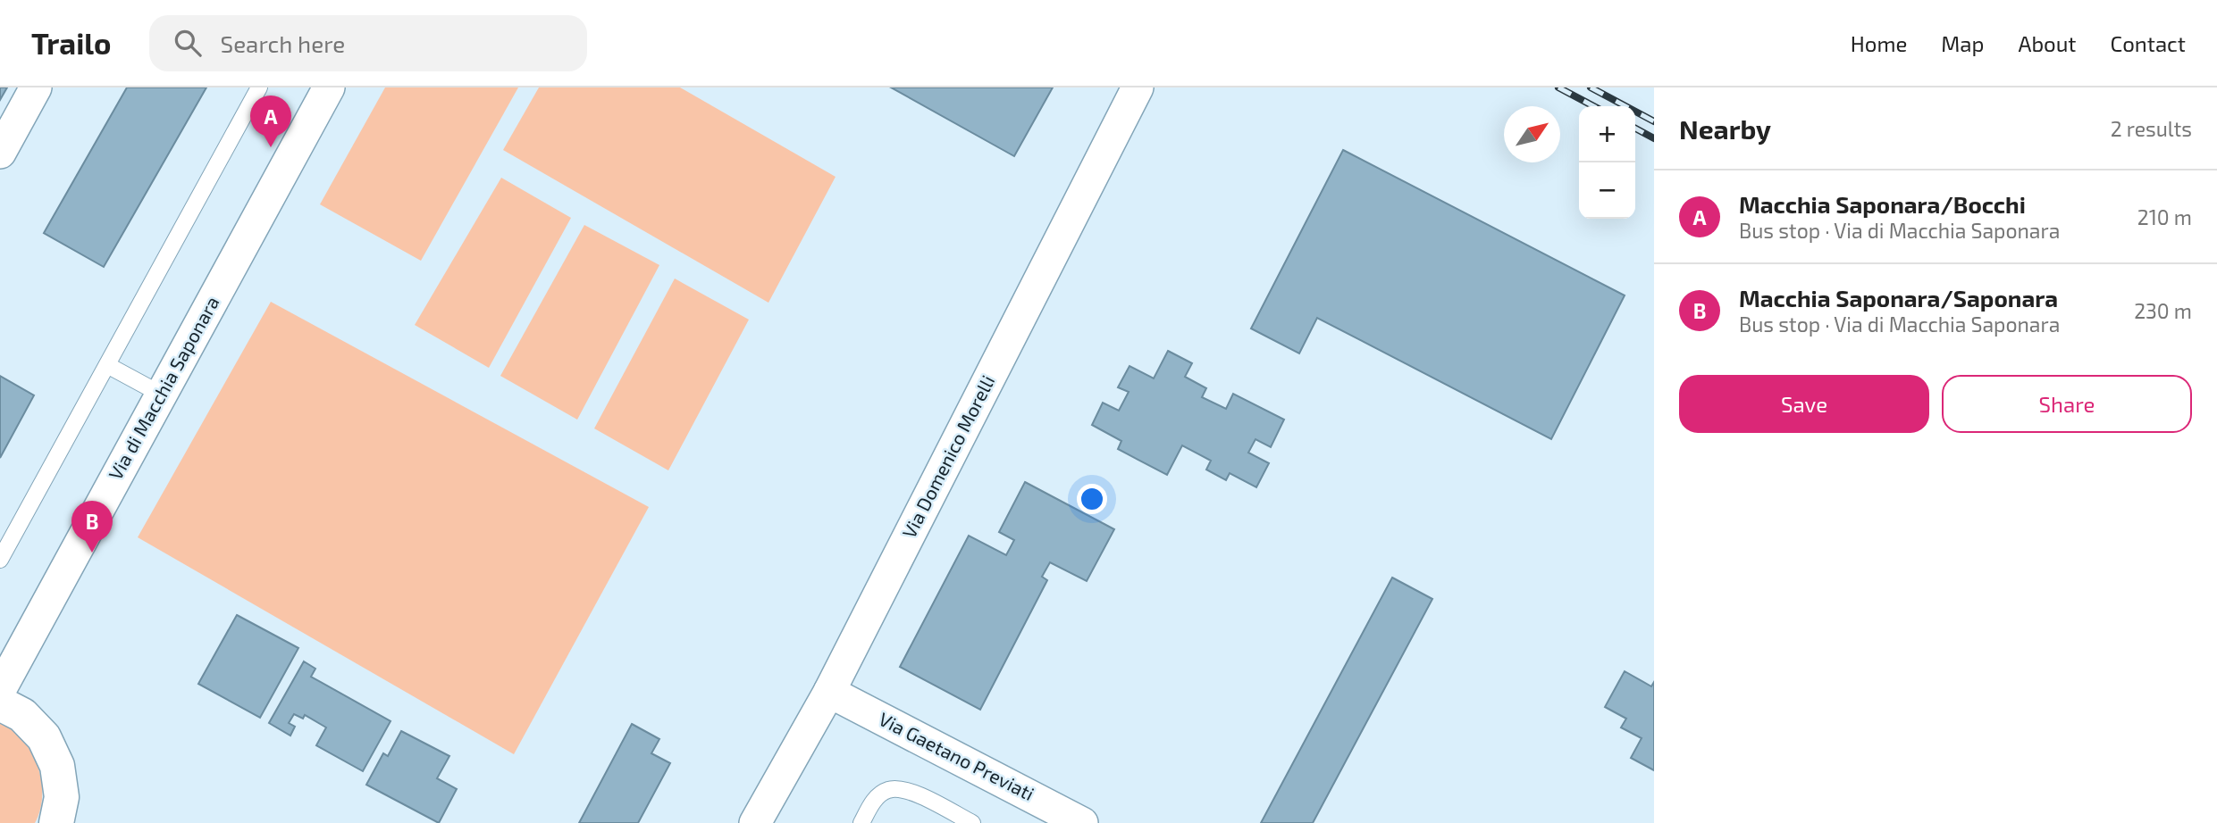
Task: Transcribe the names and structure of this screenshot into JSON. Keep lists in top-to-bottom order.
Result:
{
  "streets": {
    "street": ["Via di Macchia Saponara", "Via Domenico Morelli", "Via Gaetano Previati"]
  },
  "crossings": [
    ["Via Domenico Morelli", "Via Gaetano Previati"]
  ],
  "north": "top right",
  "page": {
    "header": "Trailo",
    "search": "Search here",
    "nav": [
      "Home",
      "Map",
      "About",
      "Contact"
    ],
    "heading": ["Nearby", "2 results"],
    "pins": ["A", "B"],
    "map_buttons": ["+", "−"],
    "list": [
      {
        "mark": "A",
        "name": "Macchia Saponara/Bocchi",
        "note": "Bus stop · Via di Macchia Saponara",
        "value": "210 m"
      },
      {
        "mark": "B",
        "name": "Macchia Saponara/Saponara",
        "note": "Bus stop · Via di Macchia Saponara",
        "value": "230 m"
      }
    ],
    "buttons": ["Save", "Share"]
  }
}
